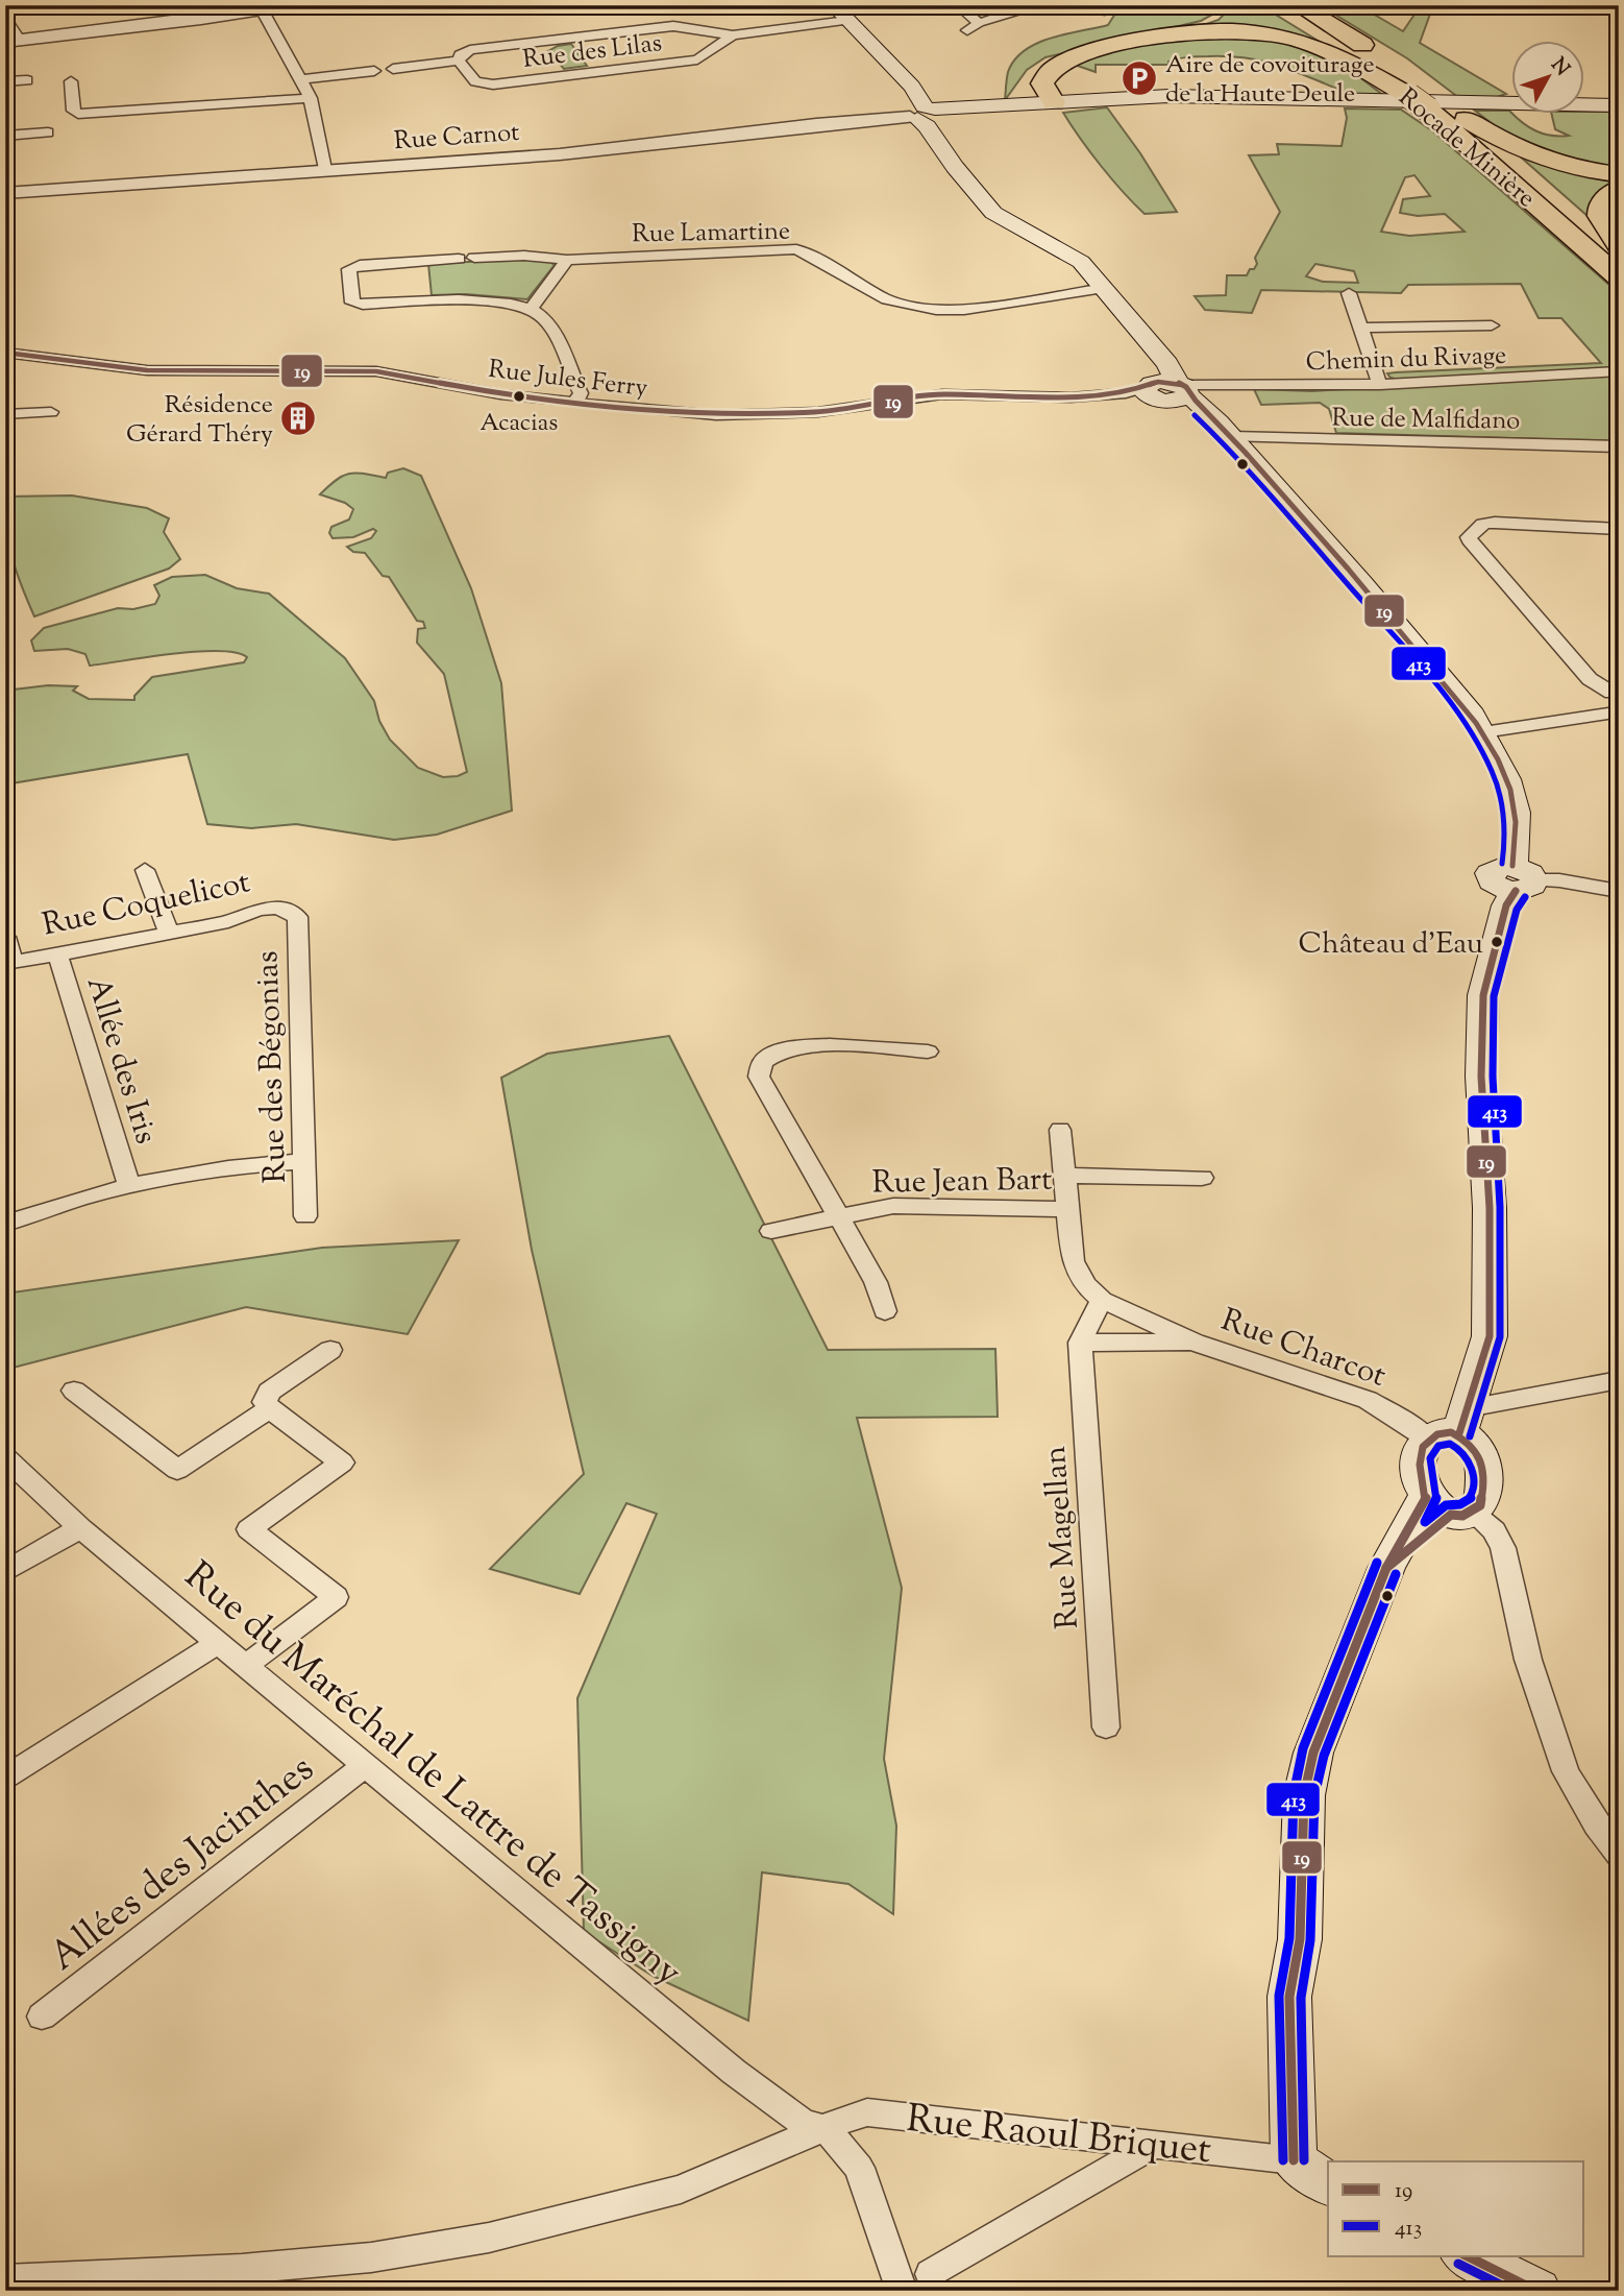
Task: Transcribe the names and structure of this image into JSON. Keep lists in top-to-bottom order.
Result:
{
  "streets": {
    "highway": ["Rocade Minière"],
    "main road": ["Rue Raoul Briquet"],
    "street": [
      "Rue des Lilas",
      "Rue Carnot",
      "Rue Lamartine",
      "Chemin du Rivage",
      "Rue Jules Ferry",
      "Rue de Malfidano",
      "Rue Coquelicot",
      "Allée des Iris",
      "Rue des Bégonias",
      "Rue Jean Bart",
      "Rue Charcot",
      "Rue Magellan",
      "Rue du Maréchal de Lattre de Tassigny",
      "Allées des Jacinthes"
    ]
  },
  "crossings": [
    ["Chemin du Rivage", "Rue Jules Ferry"],
    ["Rue Coquelicot", "Allée des Iris"],
    ["Rue Coquelicot", "Rue des Bégonias"],
    ["Rue Charcot", "Rue Magellan"],
    ["Rue Charcot", "Rue Raoul Briquet"],
    ["Rue du Maréchal de Lattre de Tassigny", "Allées des Jacinthes"],
    ["Rue du Maréchal de Lattre de Tassigny", "Rue Raoul Briquet"]
  ],
  "places": {
    "parking": ["Aire de covoiturage de la Haute Deule"],
    "other": ["Acacias", "Château d'Eau"],
    "building": ["Résidence Gérard Théry"]
  },
  "lines": ["transit line 19", "transit line 413"],
  "legend": ["19", "413"],
  "north": "top right"
}
